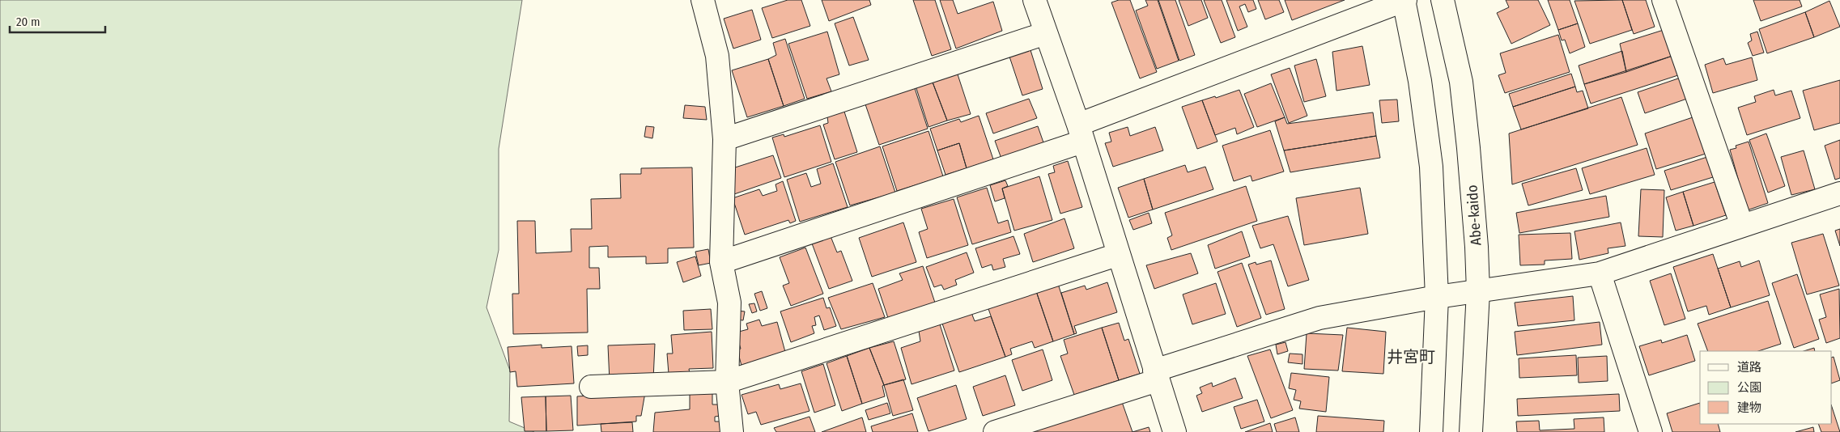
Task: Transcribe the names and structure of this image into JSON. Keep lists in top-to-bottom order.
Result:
{
  "streets": {
    "street": ["Abe-kaido"]
  },
  "districts": ["井宮町"],
  "legend": ["道路", "公園", "建物"],
  "scale_bar": "20 m"
}
